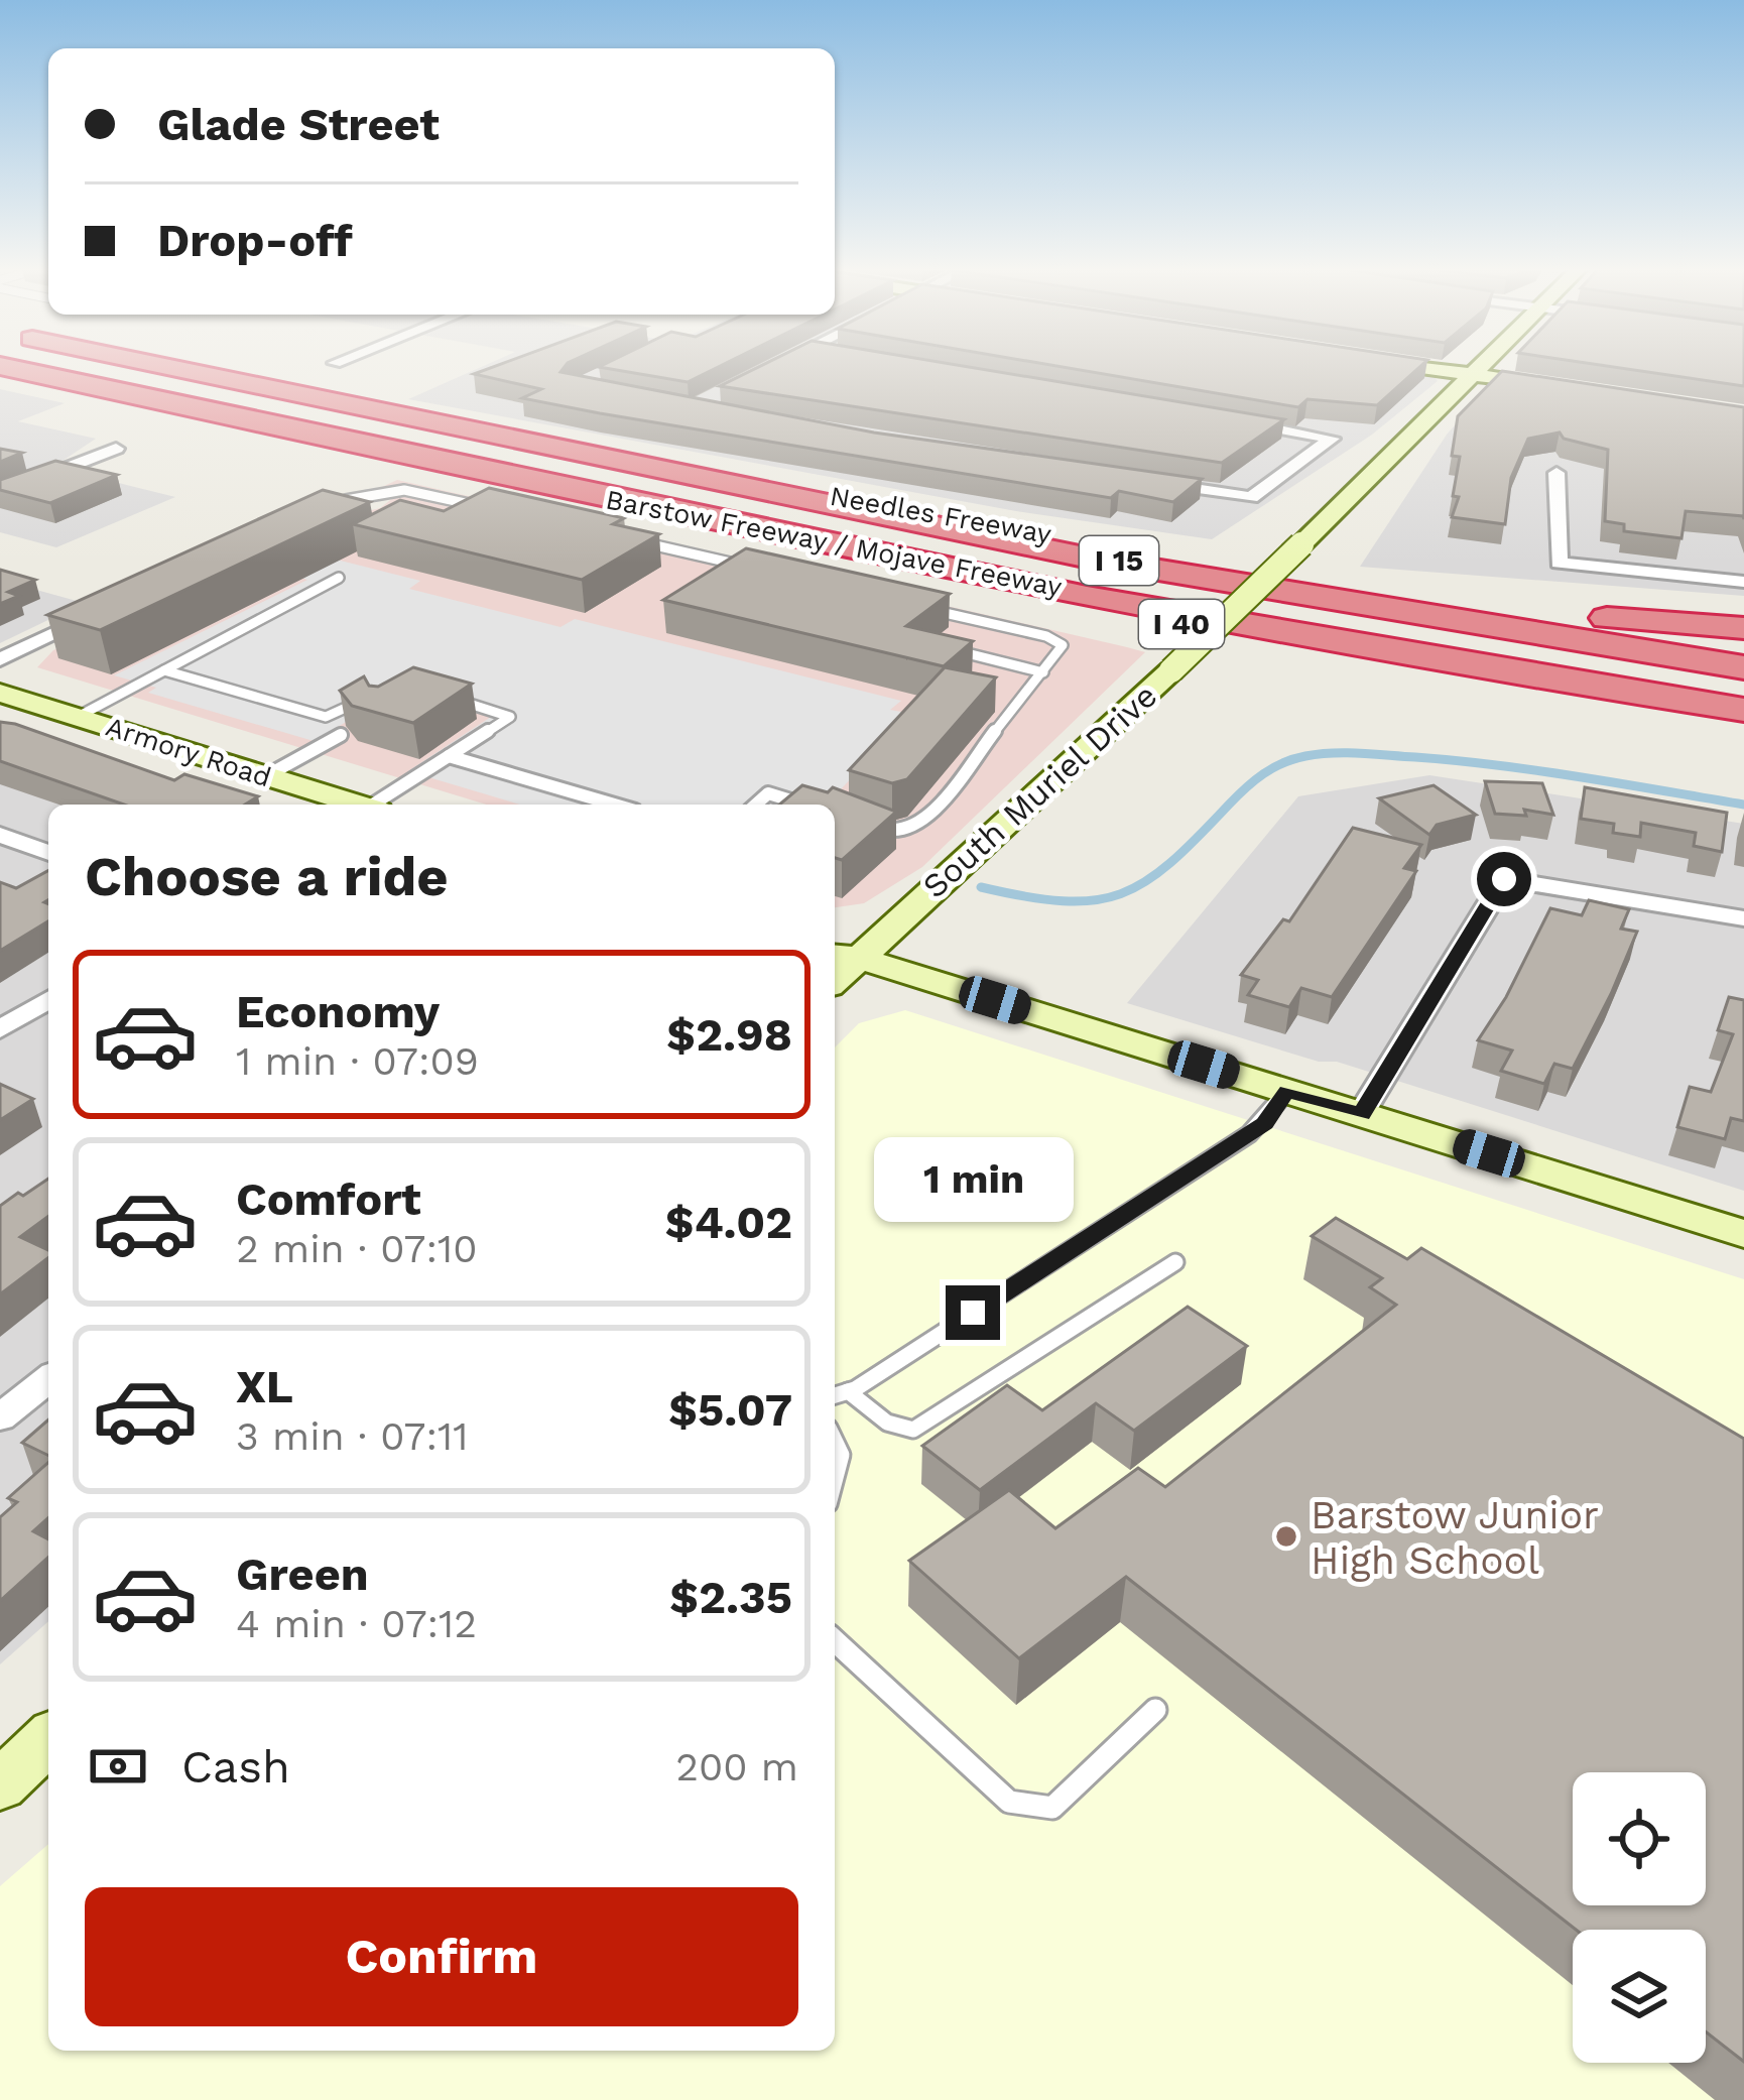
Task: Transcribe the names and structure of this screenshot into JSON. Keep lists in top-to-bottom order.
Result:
{
  "streets": {
    "highway": [
      "Needles Freeway",
      "Barstow Freeway / Mojave Freeway",
      "I 15",
      "I 40"
    ],
    "street": ["Armory Road", "South Muriel Drive"]
  },
  "crossings": [
    ["Needles Freeway", "Barstow Freeway / Mojave Freeway"]
  ],
  "places": ["Barstow Junior High School"],
  "page": {
    "banner": ["Glade Street", "Drop-off"],
    "heading": "Choose a ride",
    "list": [
      {
        "name": "Economy",
        "note": "1 min · 07:09",
        "value": "$2.98"
      },
      {
        "name": "Comfort",
        "note": "2 min · 07:10",
        "value": "$4.02"
      },
      {
        "name": "XL",
        "note": "3 min · 07:11",
        "value": "$5.07"
      },
      {
        "name": "Green",
        "note": "4 min · 07:12",
        "value": "$2.35"
      }
    ],
    "bubble": "1 min",
    "pay": ["Cash", "200 m"],
    "buttons": "Confirm"
  }
}
